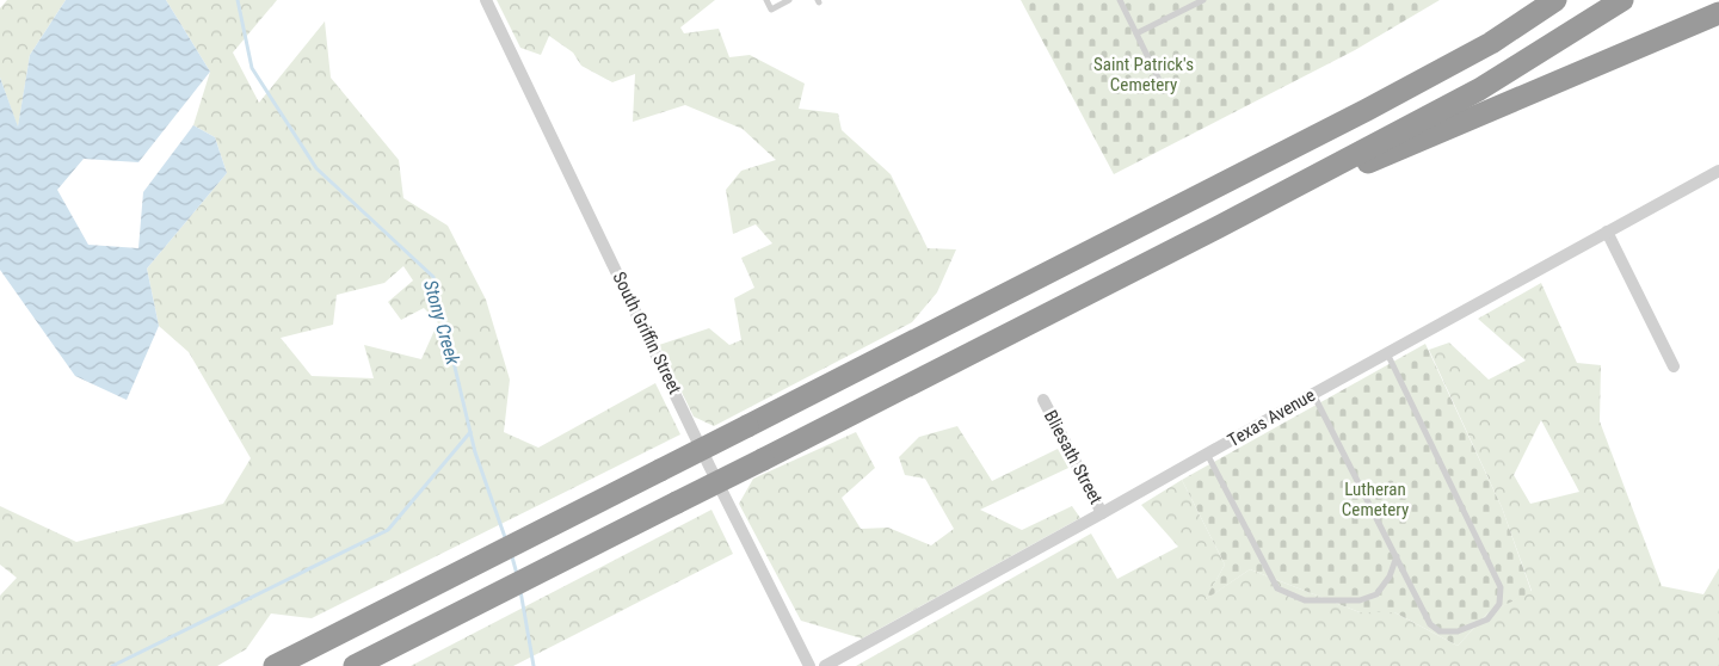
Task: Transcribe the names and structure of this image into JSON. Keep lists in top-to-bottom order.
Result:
{
  "streets": {
    "street": ["South Griffin Street", "Texas Avenue", "Bliesath Street"]
  },
  "crossings": [
    ["Texas Avenue", "Bliesath Street"]
  ],
  "water": ["Stony Creek"],
  "parks": ["Saint Patrick's Cemetery", "Lutheran Cemetery"]
}
